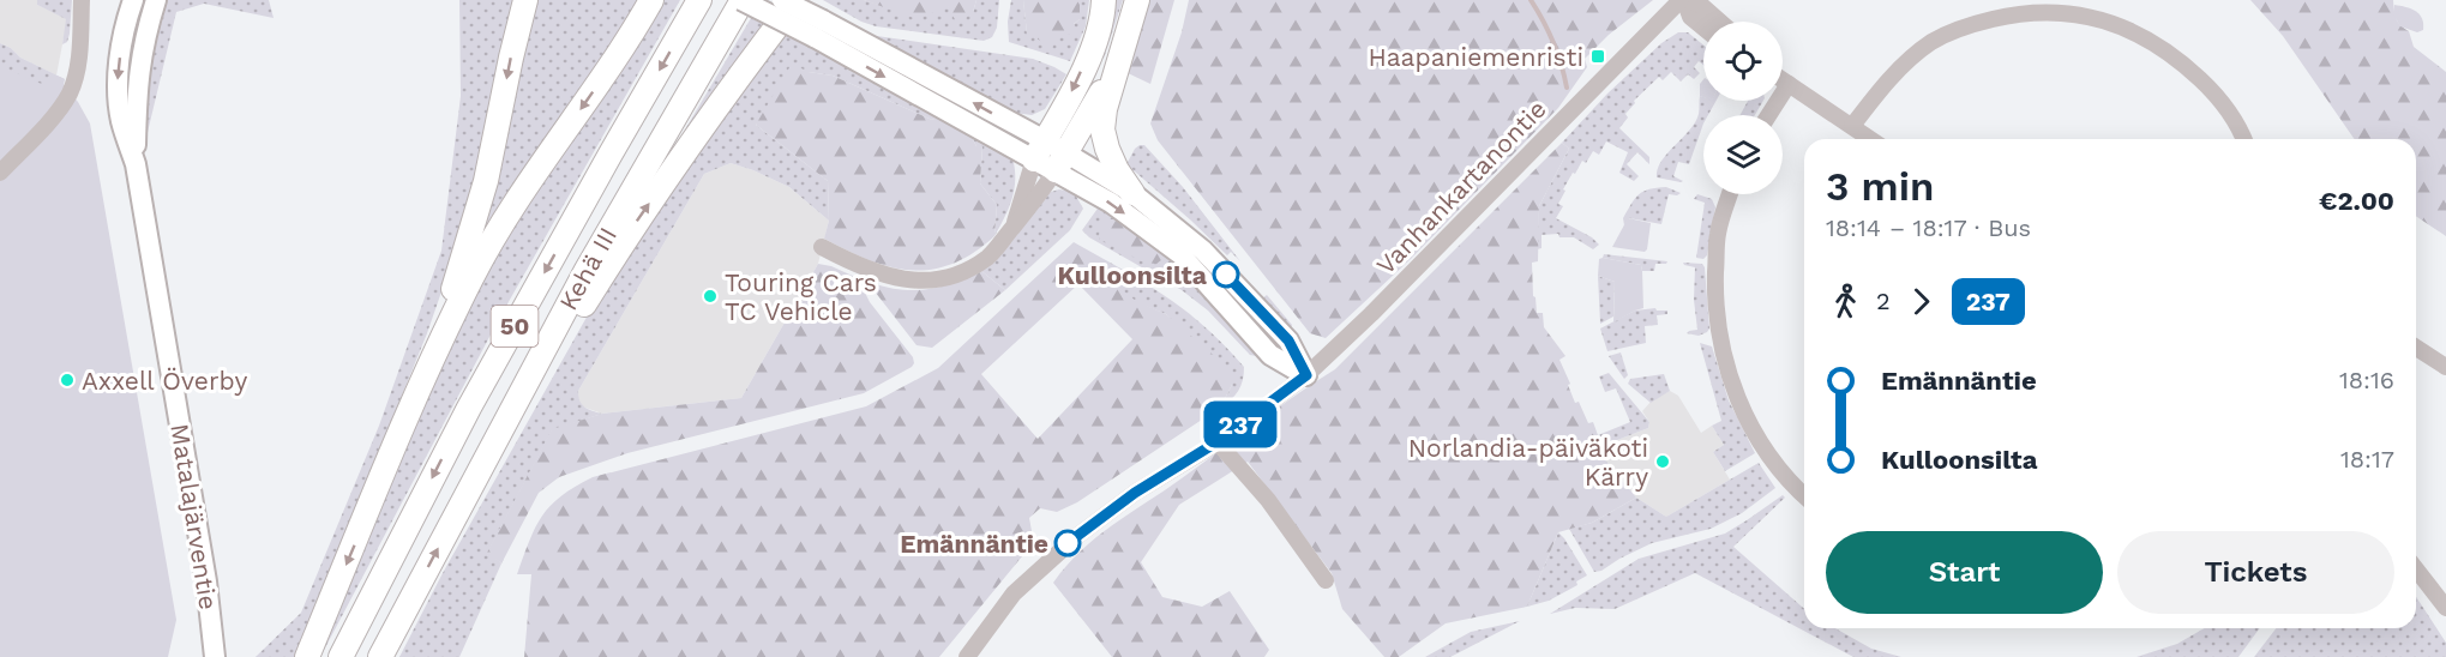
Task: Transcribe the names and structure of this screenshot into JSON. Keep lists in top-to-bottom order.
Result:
{
  "streets": {
    "highway": ["Kehä III", "50"],
    "main road": ["Matalajärventie"],
    "street": ["Vanhankartanontie"]
  },
  "places": {
    "transit": ["Haapaniemenristi"],
    "other": [
      "Kulloonsilta",
      "Touring Cars TC Vehicle",
      "Axxell Överby",
      "Norlandia-päiväkoti Kärry",
      "Emännäntie"
    ]
  },
  "lines": ["bus line 237"],
  "page": {
    "on_map": "237",
    "heading": ["3 min", "18:14 – 18:17 · Bus", "€2.00"],
    "legs": ["2", "237"],
    "list": [
      {
        "name": "Emännäntie",
        "value": "18:16"
      },
      {
        "name": "Kulloonsilta",
        "value": "18:17"
      }
    ],
    "buttons": ["Start", "Tickets"]
  }
}
